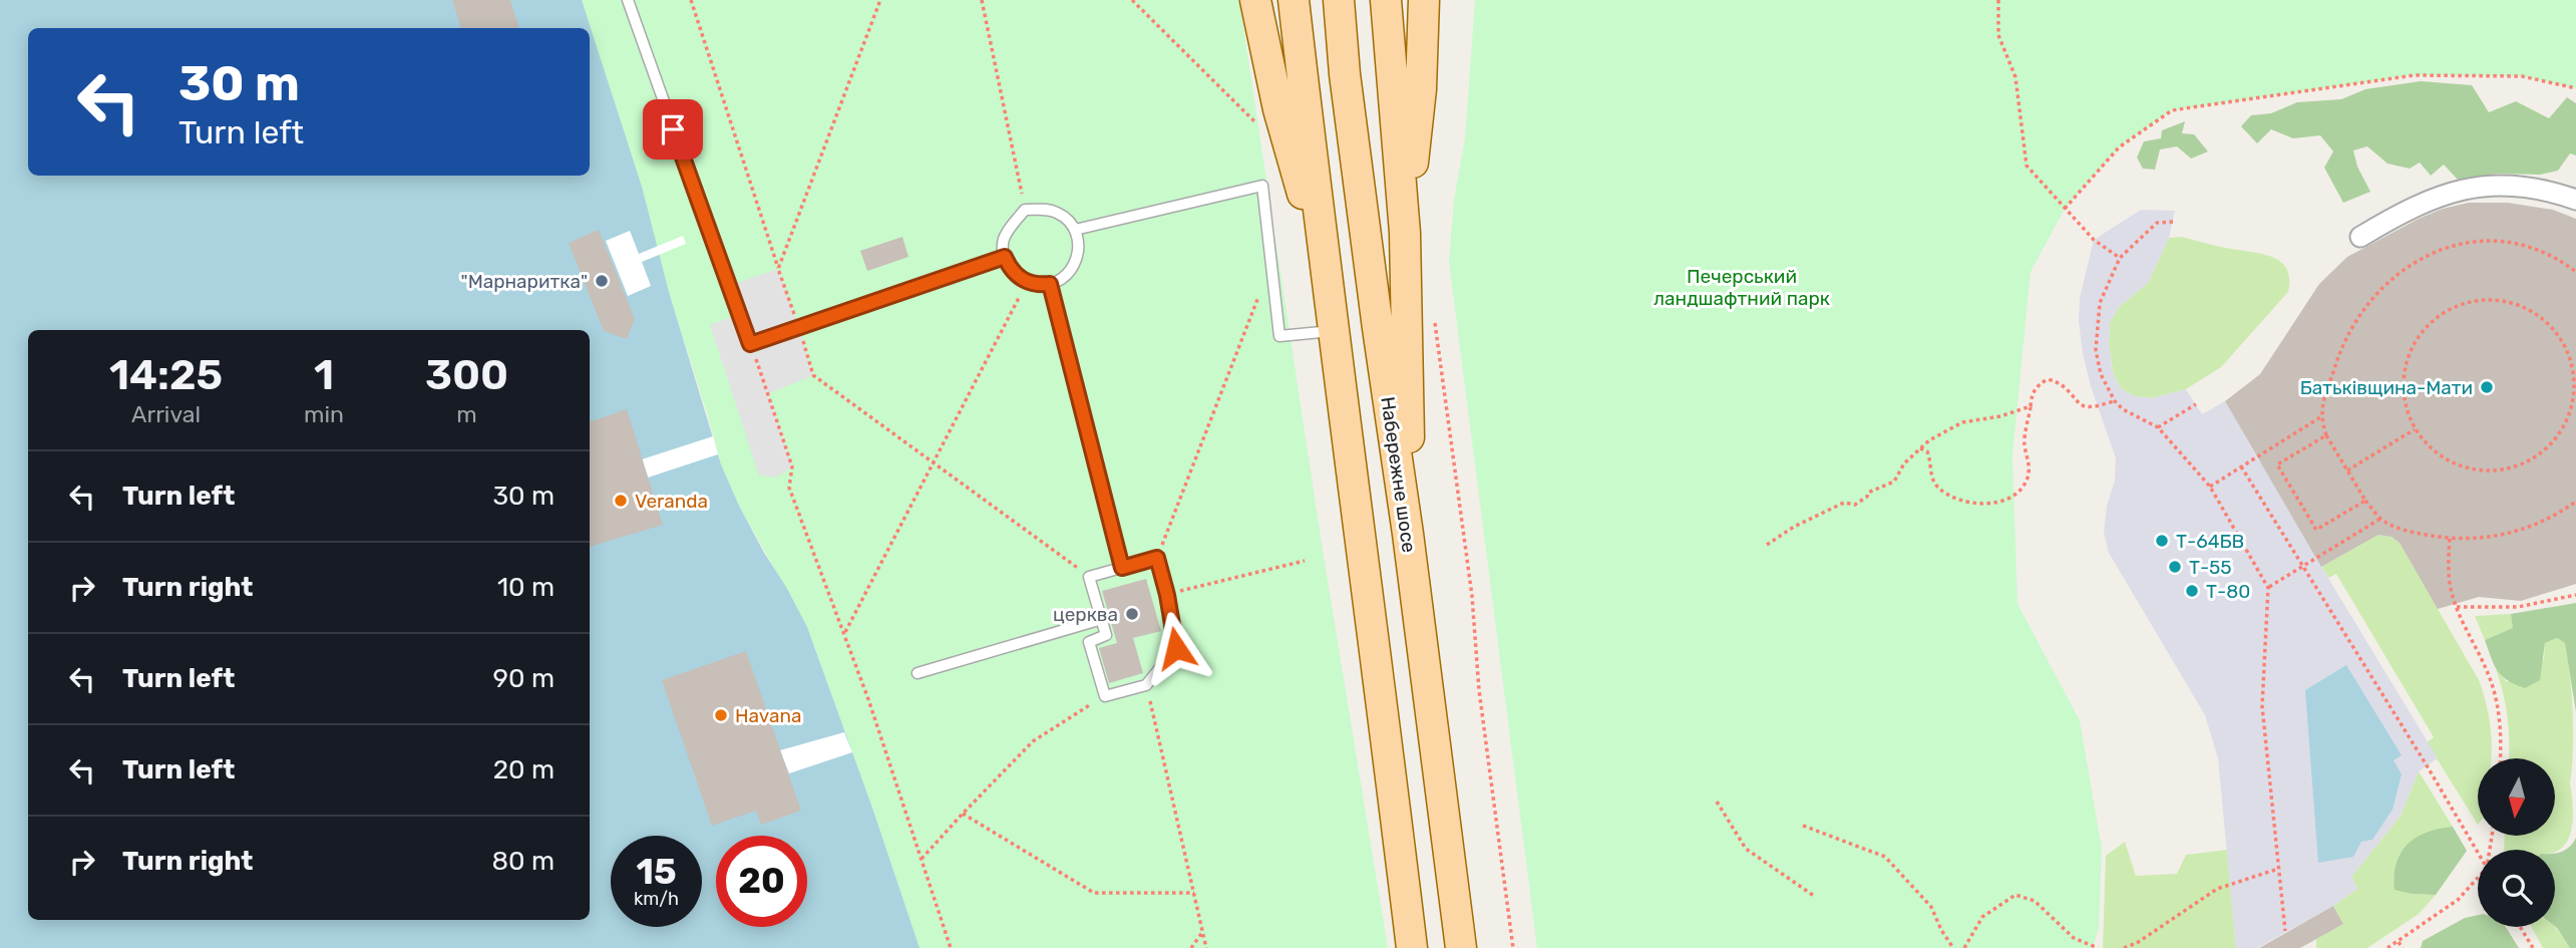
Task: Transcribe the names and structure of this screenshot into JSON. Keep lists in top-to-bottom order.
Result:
{
  "streets": {
    "main road": ["Набережне шосе"]
  },
  "parks": ["Печерський ландшафтний парк"],
  "places": [
    "\"Марнаритка\"",
    "Батьківщина-Мати",
    "Veranda",
    "Т-64БВ",
    "Т-55",
    "Т-80",
    "церква",
    "Havana"
  ],
  "north": "bottom",
  "page": {
    "turn": ["30 m", "Turn left"],
    "eta": [
      "14:25",
      "Arrival",
      "1",
      "min",
      "300",
      "m"
    ],
    "list": [
      {
        "name": "Turn left",
        "value": "30 m"
      },
      {
        "name": "Turn right",
        "value": "10 m"
      },
      {
        "name": "Turn left",
        "value": "90 m"
      },
      {
        "name": "Turn left",
        "value": "20 m"
      },
      {
        "name": "Turn right",
        "value": "80 m"
      }
    ],
    "speed": "15 km/h",
    "limit": "20"
  }
}
